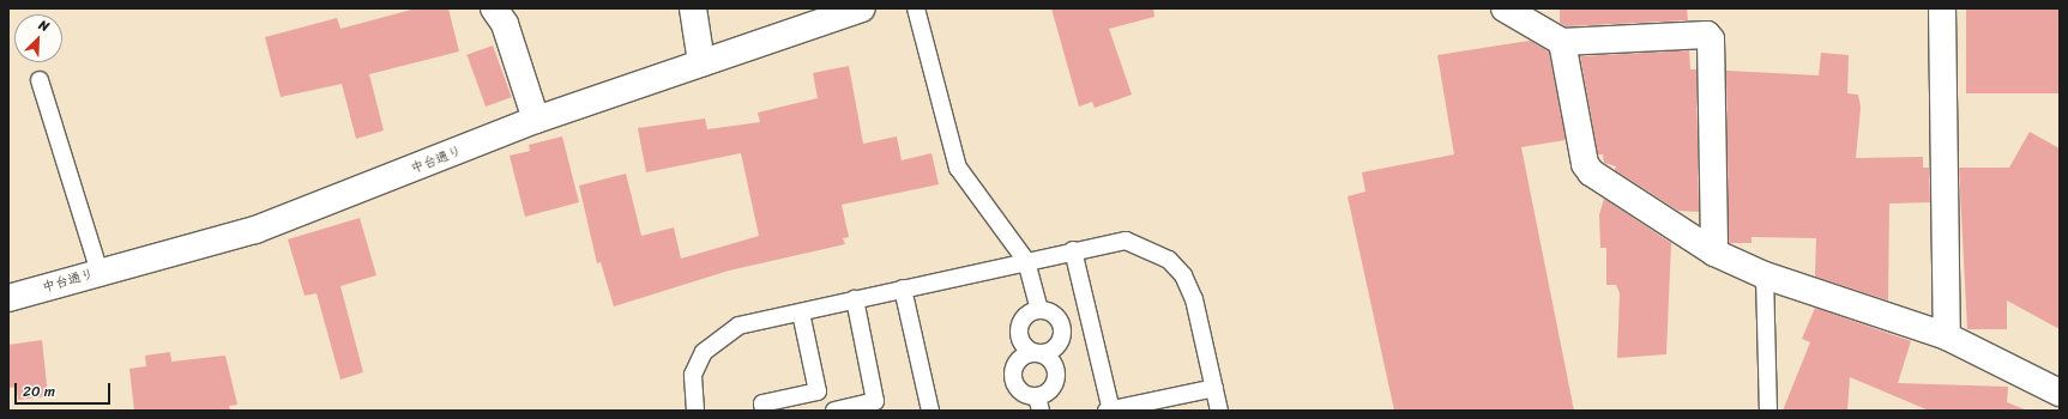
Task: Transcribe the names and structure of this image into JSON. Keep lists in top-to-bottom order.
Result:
{
  "streets": {
    "street": ["中台通り"]
  },
  "scale_bar": "20 m",
  "north": "top right"
}
